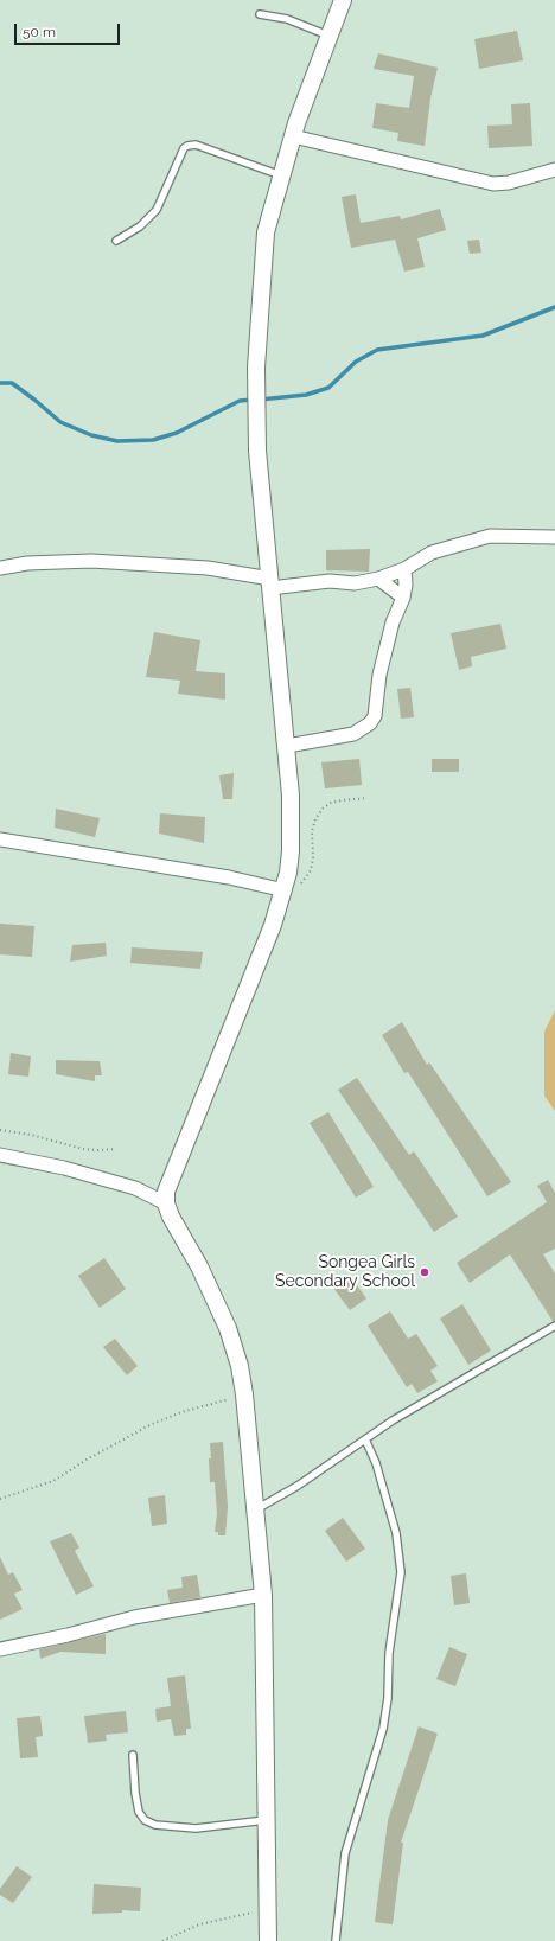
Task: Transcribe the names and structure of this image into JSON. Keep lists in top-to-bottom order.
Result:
{
  "places": ["Songea Girls Secondary School"],
  "scale_bar": "50 m"
}
